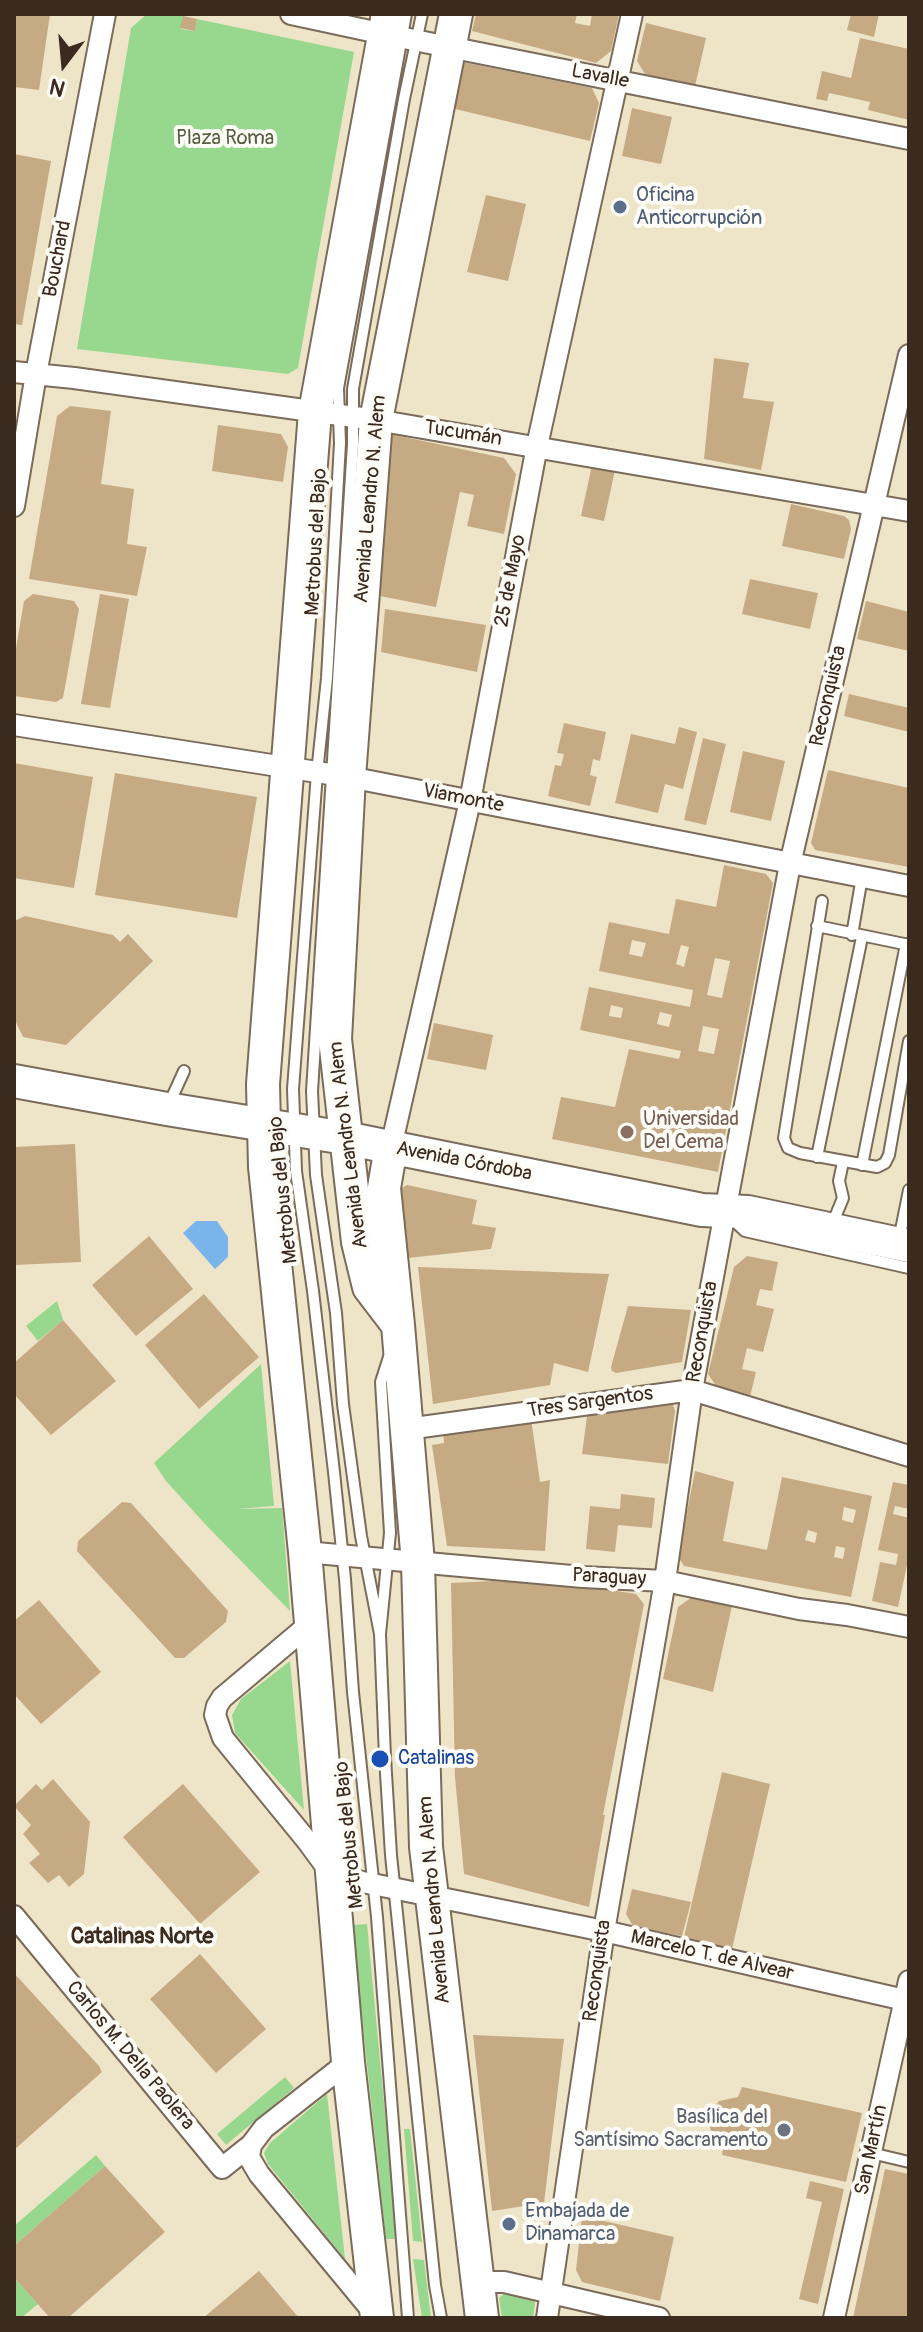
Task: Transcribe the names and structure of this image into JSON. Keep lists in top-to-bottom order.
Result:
{
  "streets": {
    "main road": ["Avenida Leandro N. Alem", "Avenida Córdoba"],
    "street": [
      "Lavalle",
      "Bouchard",
      "Tucumán",
      "25 de Mayo",
      "Reconquista",
      "Viamonte",
      "Tres Sargentos",
      "Paraguay",
      "Marcelo T. de Alvear",
      "Carlos M. Della Paolera",
      "San Martín"
    ],
    "lane": ["Metrobus del Bajo"]
  },
  "crossings": [
    ["Lavalle", "Avenida Leandro N. Alem"],
    ["Lavalle", "25 de Mayo"],
    ["Bouchard", "Tucumán"],
    ["Tucumán", "Avenida Leandro N. Alem"],
    ["Tucumán", "25 de Mayo"],
    ["Tucumán", "Reconquista"],
    ["Avenida Leandro N. Alem", "Metrobus del Bajo"],
    ["Avenida Leandro N. Alem", "Viamonte"],
    ["Avenida Leandro N. Alem", "Avenida Córdoba"],
    ["Avenida Leandro N. Alem", "Tres Sargentos"],
    ["Avenida Leandro N. Alem", "Paraguay"],
    ["Avenida Leandro N. Alem", "Marcelo T. de Alvear"],
    ["Avenida Leandro N. Alem", "Carlos M. Della Paolera"],
    ["Metrobus del Bajo", "Viamonte"],
    ["Metrobus del Bajo", "Avenida Córdoba"],
    ["Metrobus del Bajo", "Paraguay"],
    ["Metrobus del Bajo", "Marcelo T. de Alvear"],
    ["25 de Mayo", "Viamonte"],
    ["25 de Mayo", "Avenida Córdoba"],
    ["Reconquista", "Viamonte"],
    ["Reconquista", "Avenida Córdoba"],
    ["Reconquista", "Tres Sargentos"],
    ["Reconquista", "Paraguay"],
    ["Reconquista", "Marcelo T. de Alvear"],
    ["Marcelo T. de Alvear", "San Martín"]
  ],
  "districts": ["Catalinas Norte"],
  "parks": ["Plaza Roma"],
  "places": [
    "Oficina Anticorrupción",
    "Universidad Del Cema",
    "Catalinas",
    "Basílica del Santísimo Sacramento",
    "Embajada de Dinamarca"
  ],
  "north": "bottom"
}
